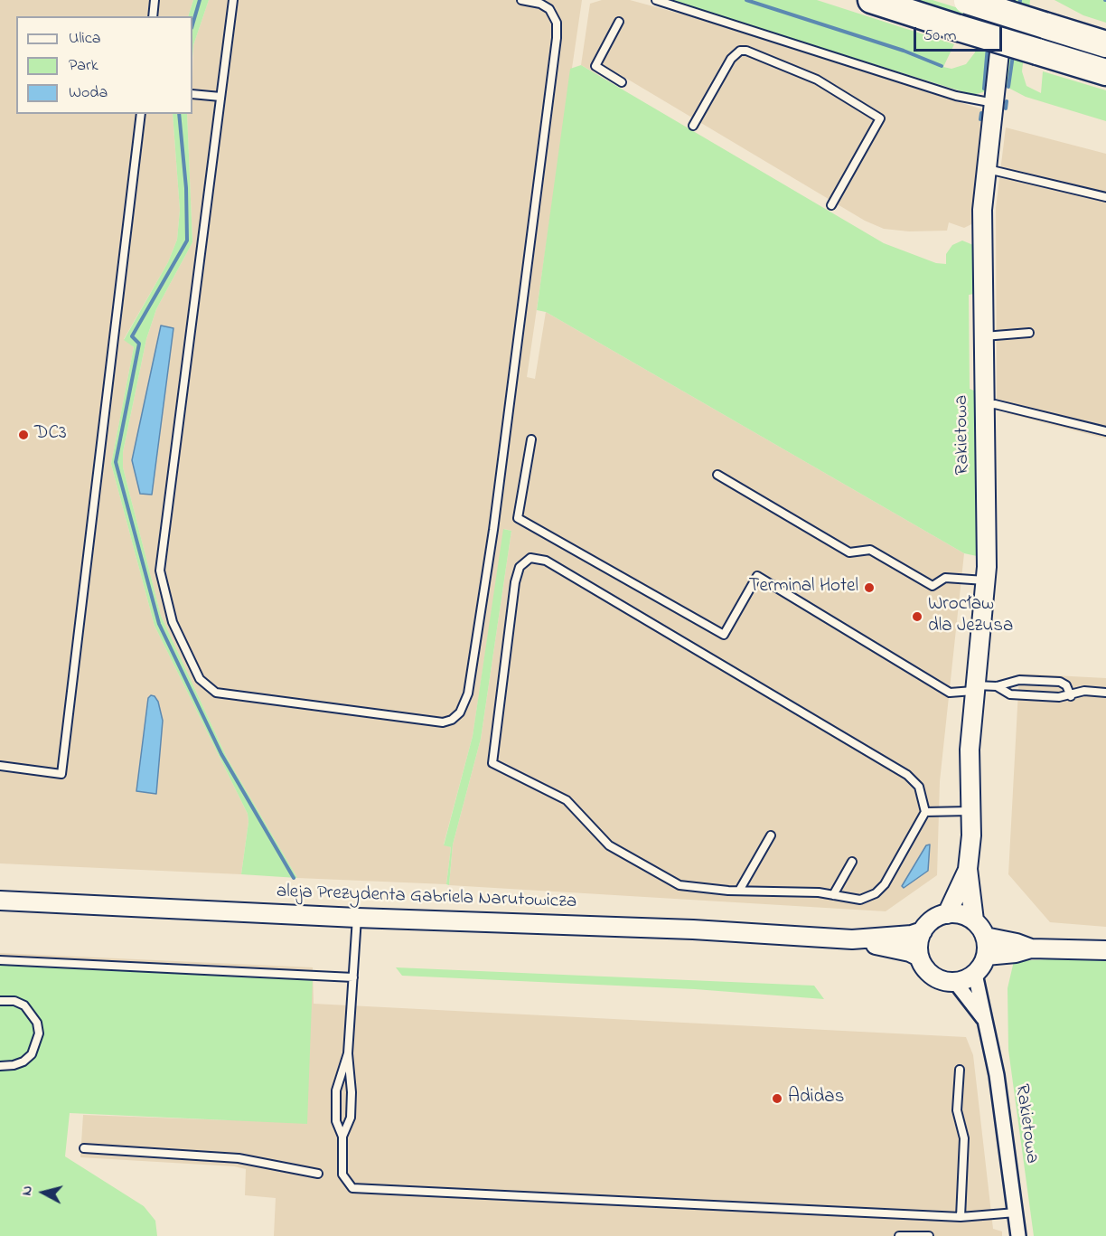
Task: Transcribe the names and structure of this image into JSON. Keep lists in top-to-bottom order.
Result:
{
  "streets": {
    "street": ["Rakietowa", "aleja Prezydenta Gabriela Narutowicza"]
  },
  "crossings": [
    ["Rakietowa", "aleja Prezydenta Gabriela Narutowicza"]
  ],
  "places": [
    "DC3",
    "Terminal Hotel",
    "Wrocław dla Jezusa",
    "Adidas"
  ],
  "legend": ["Ulica", "Park", "Woda"],
  "scale_bar": "50 m",
  "north": "left"
}
